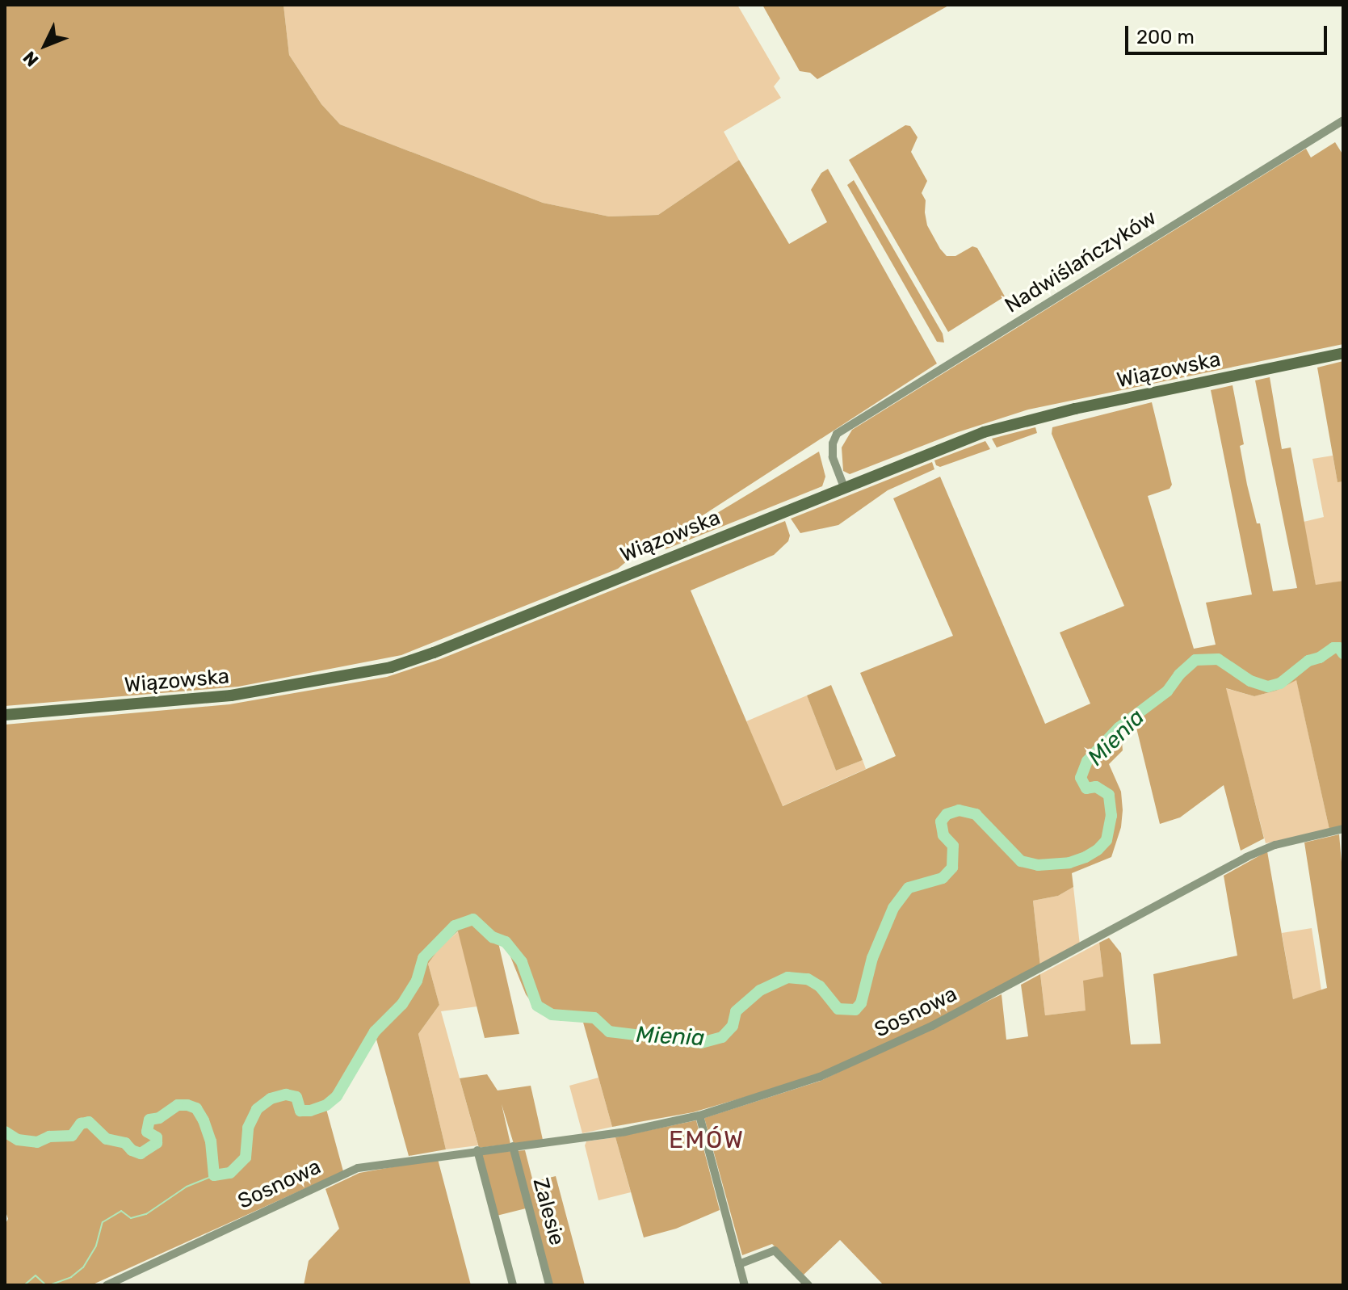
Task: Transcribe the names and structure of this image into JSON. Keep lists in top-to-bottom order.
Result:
{
  "streets": {
    "main road": ["Wiązowska"],
    "street": ["Nadwiślańczyków", "Sosnowa", "Zalesie"]
  },
  "crossings": [
    ["Nadwiślańczyków", "Wiązowska"],
    ["Sosnowa", "Zalesie"]
  ],
  "districts": ["EMÓW"],
  "water": ["Mienia"],
  "scale_bar": "200 m",
  "north": "bottom left"
}
